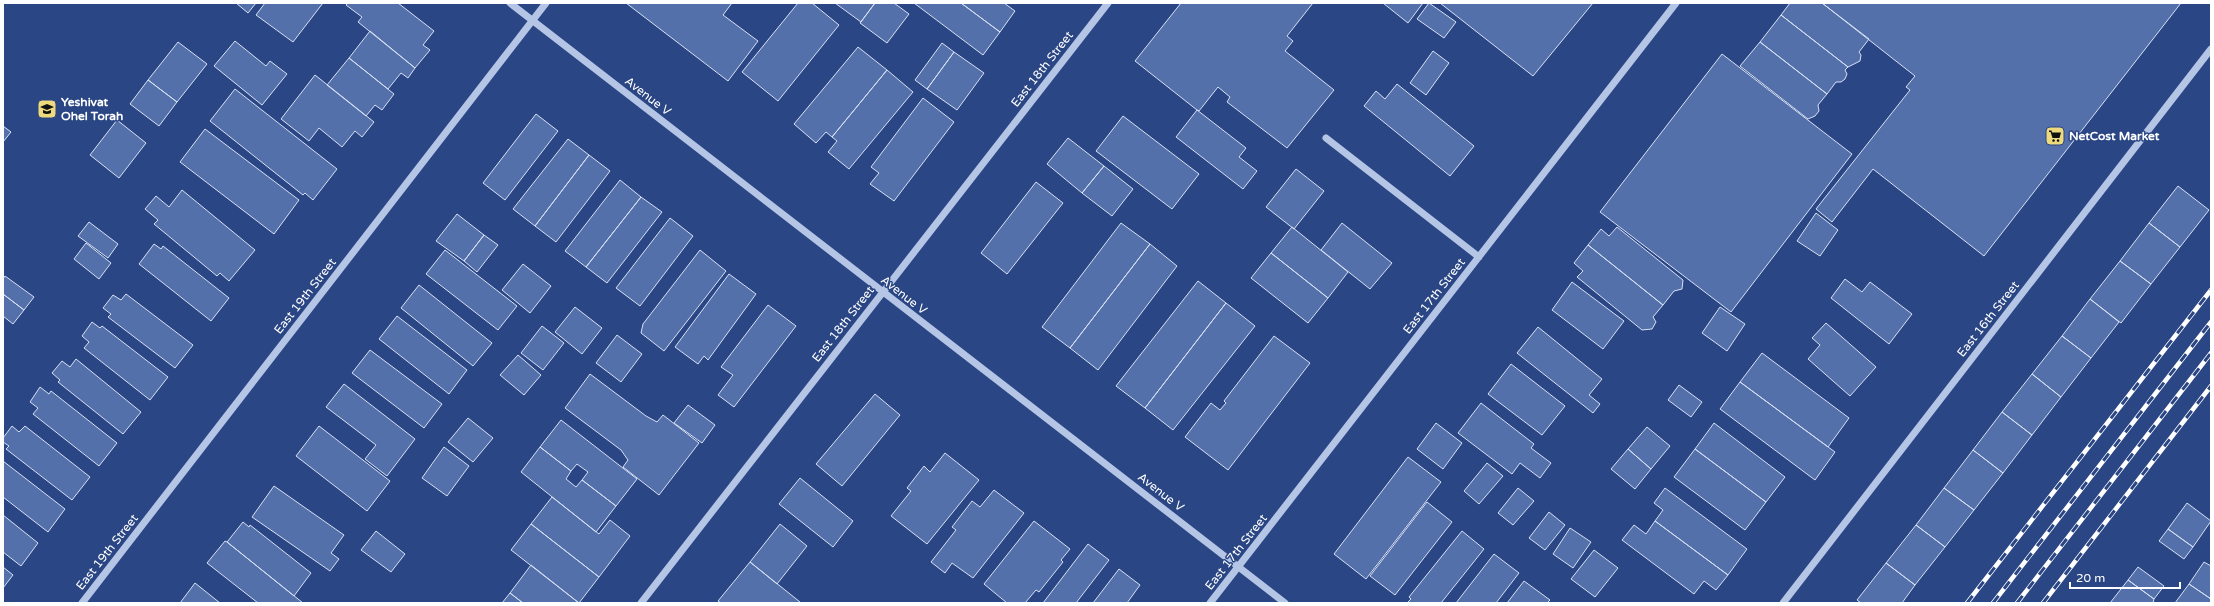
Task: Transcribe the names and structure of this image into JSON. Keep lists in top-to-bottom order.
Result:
{
  "streets": {
    "street": [
      "East 18th Street",
      "Avenue V",
      "East 19th Street",
      "East 17th Street",
      "East 16th Street"
    ]
  },
  "crossings": [
    ["East 18th Street", "Avenue V"],
    ["Avenue V", "East 19th Street"],
    ["Avenue V", "East 17th Street"]
  ],
  "places": {
    "school or university": ["Yeshivat Ohel Torah"],
    "supermarket": ["NetCost Market"]
  },
  "scale_bar": "20 m"
}
